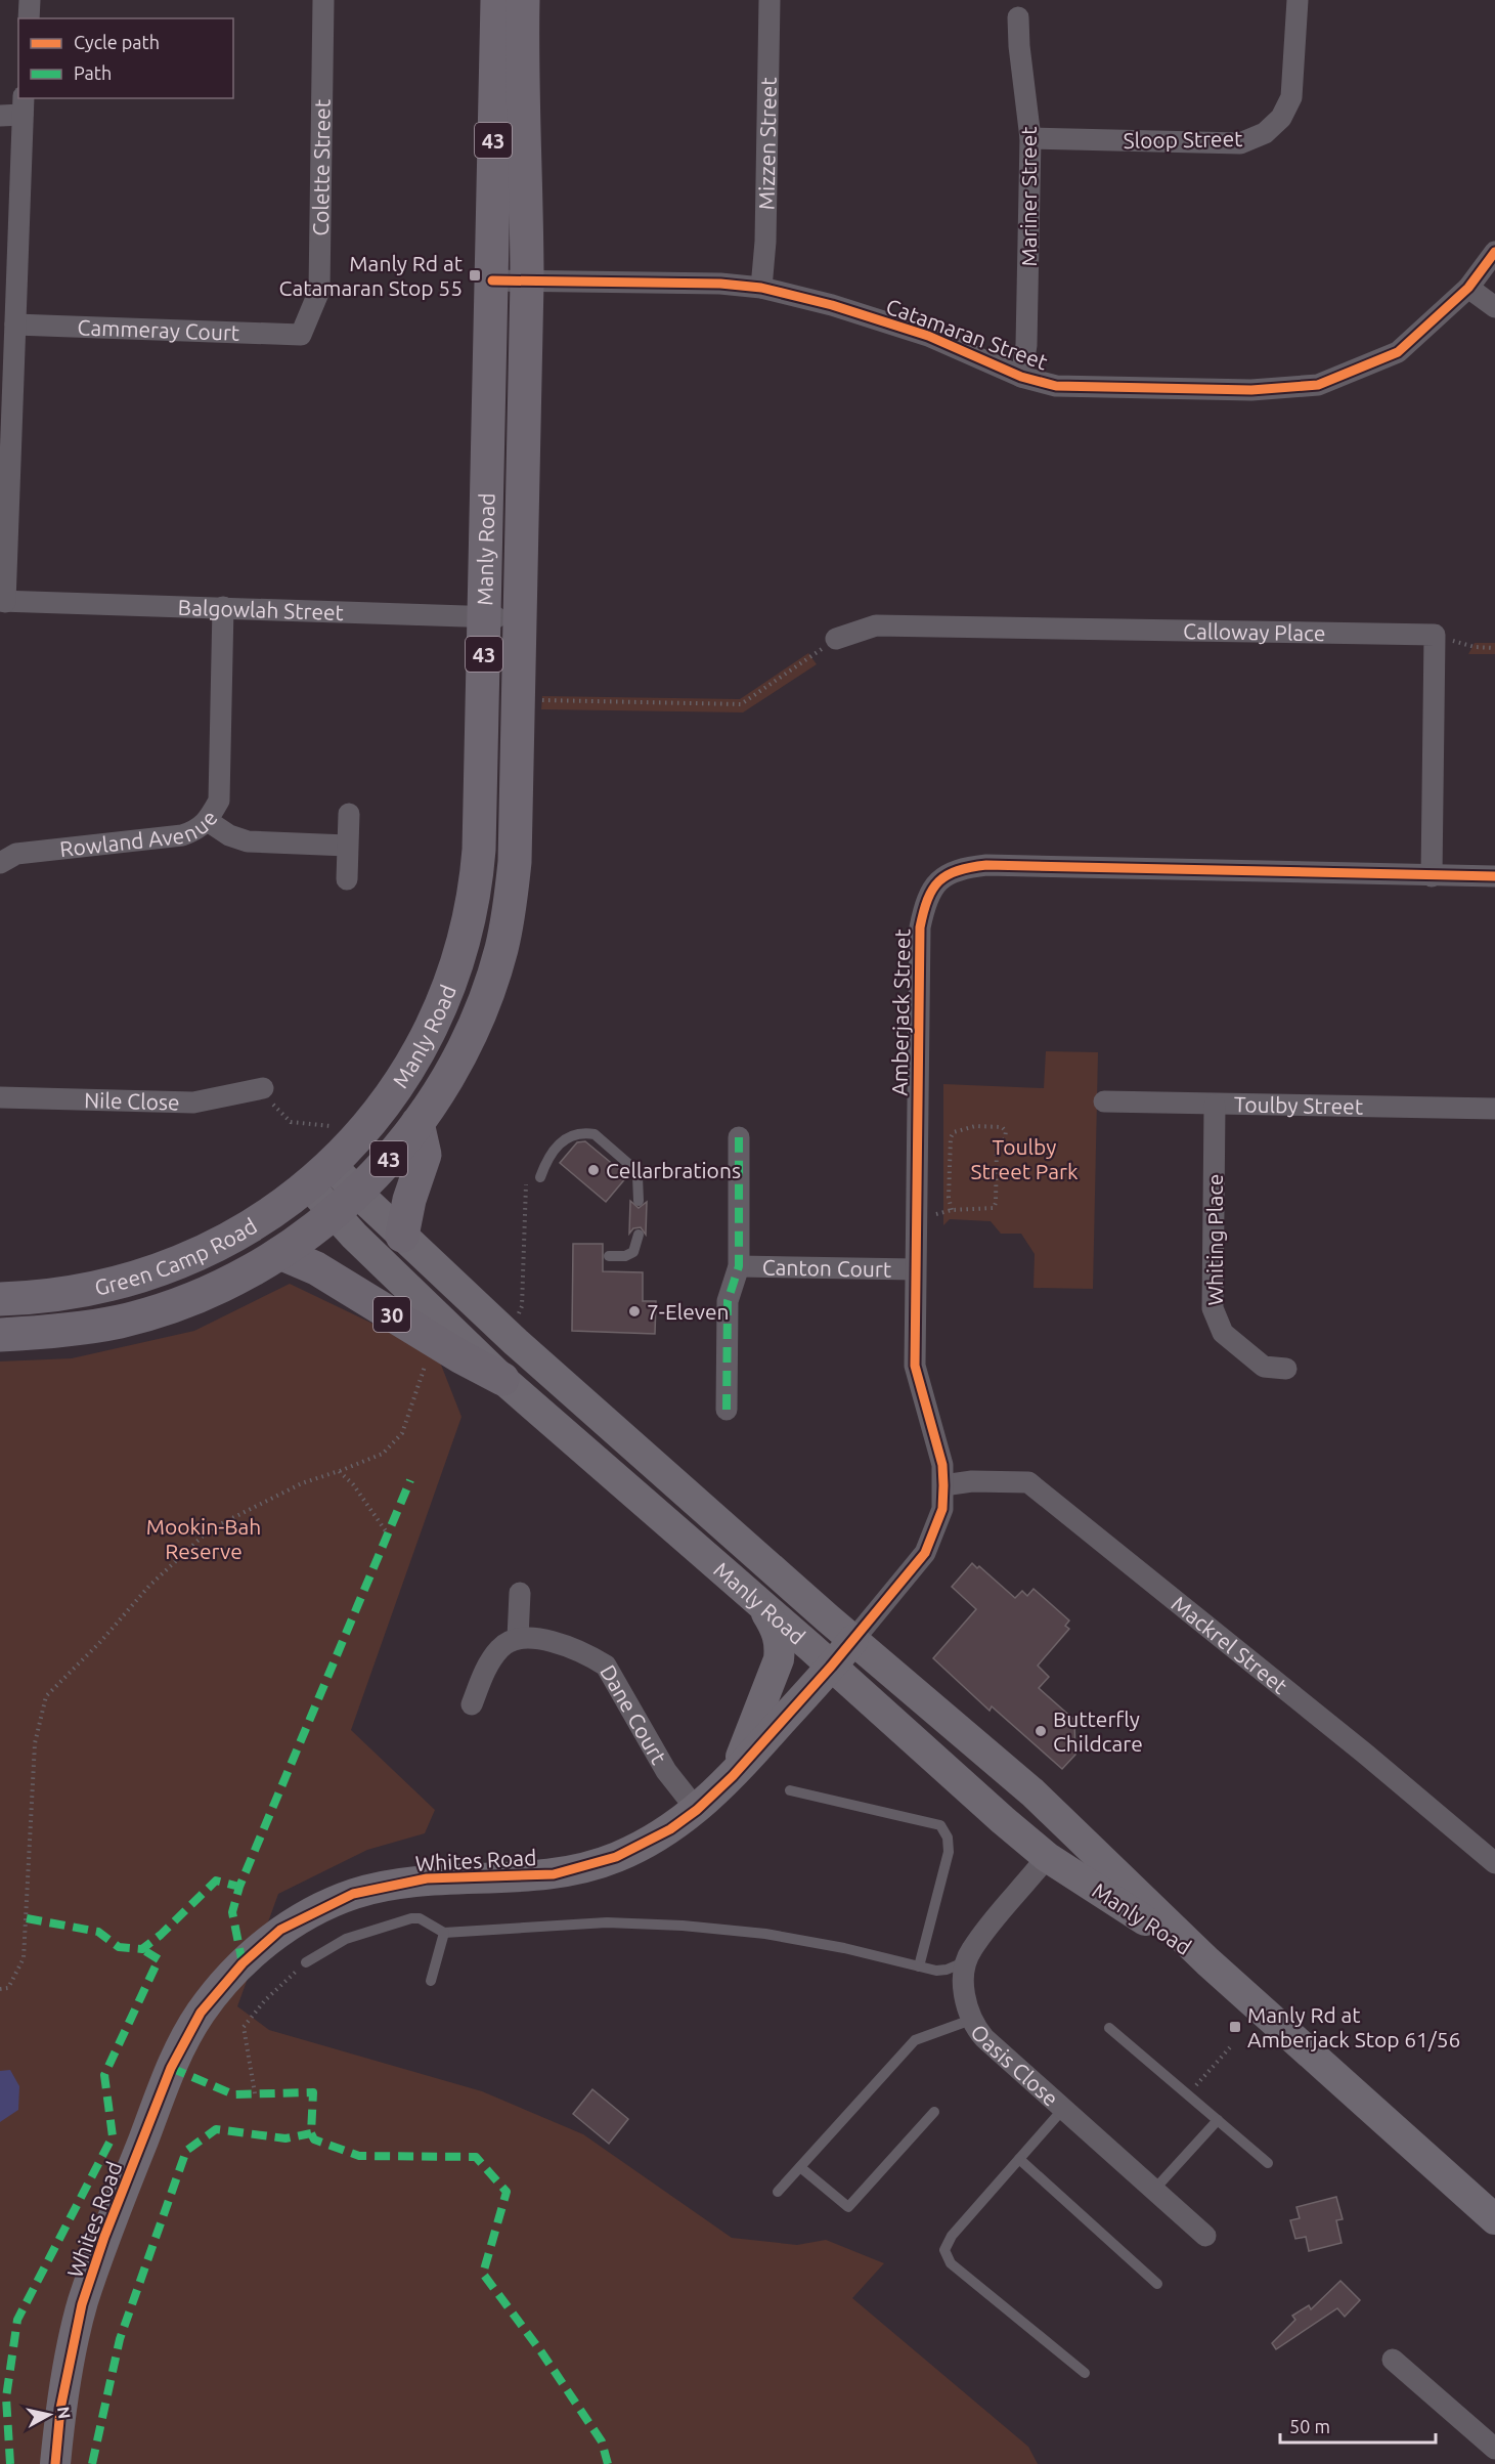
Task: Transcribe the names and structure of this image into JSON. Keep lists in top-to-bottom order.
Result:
{
  "streets": {
    "main road": [
      "43",
      "Manly Road",
      "Green Camp Road",
      "30",
      "Whites Road"
    ],
    "street": [
      "Sloop Street",
      "Mizzen Street",
      "Colette Street",
      "Mariner Street",
      "Cammeray Court",
      "Catamaran Street",
      "Balgowlah Street",
      "Calloway Place",
      "Rowland Avenue",
      "Amberjack Street",
      "Nile Close",
      "Toulby Street",
      "Whiting Place",
      "Canton Court",
      "Mackrel Street",
      "Dane Court",
      "Oasis Close"
    ]
  },
  "crossings": [
    ["Sloop Street", "Mariner Street"],
    ["Mizzen Street", "Catamaran Street"],
    ["Colette Street", "Cammeray Court"],
    ["Mariner Street", "Catamaran Street"],
    ["Catamaran Street", "Manly Road"],
    ["Manly Road", "Balgowlah Street"],
    ["Manly Road", "Amberjack Street"],
    ["Manly Road", "Green Camp Road"],
    ["Manly Road", "30"],
    ["Manly Road", "Whites Road"],
    ["Balgowlah Street", "Rowland Avenue"],
    ["Amberjack Street", "Canton Court"],
    ["Amberjack Street", "Mackrel Street"],
    ["Amberjack Street", "Whites Road"],
    ["Toulby Street", "Whiting Place"],
    ["Green Camp Road", "30"],
    ["Dane Court", "Whites Road"]
  ],
  "parks": ["Toulby Street Park", "Mookin-Bah Reserve"],
  "places": {
    "transit": ["Manly Rd at Catamaran Stop 55", "Manly Rd at Amberjack Stop 61/56"],
    "other": ["Cellarbrations", "7-Eleven", "Butterfly Childcare"]
  },
  "legend": ["Cycle path", "Path"],
  "scale_bar": "50 m",
  "north": "right"
}
